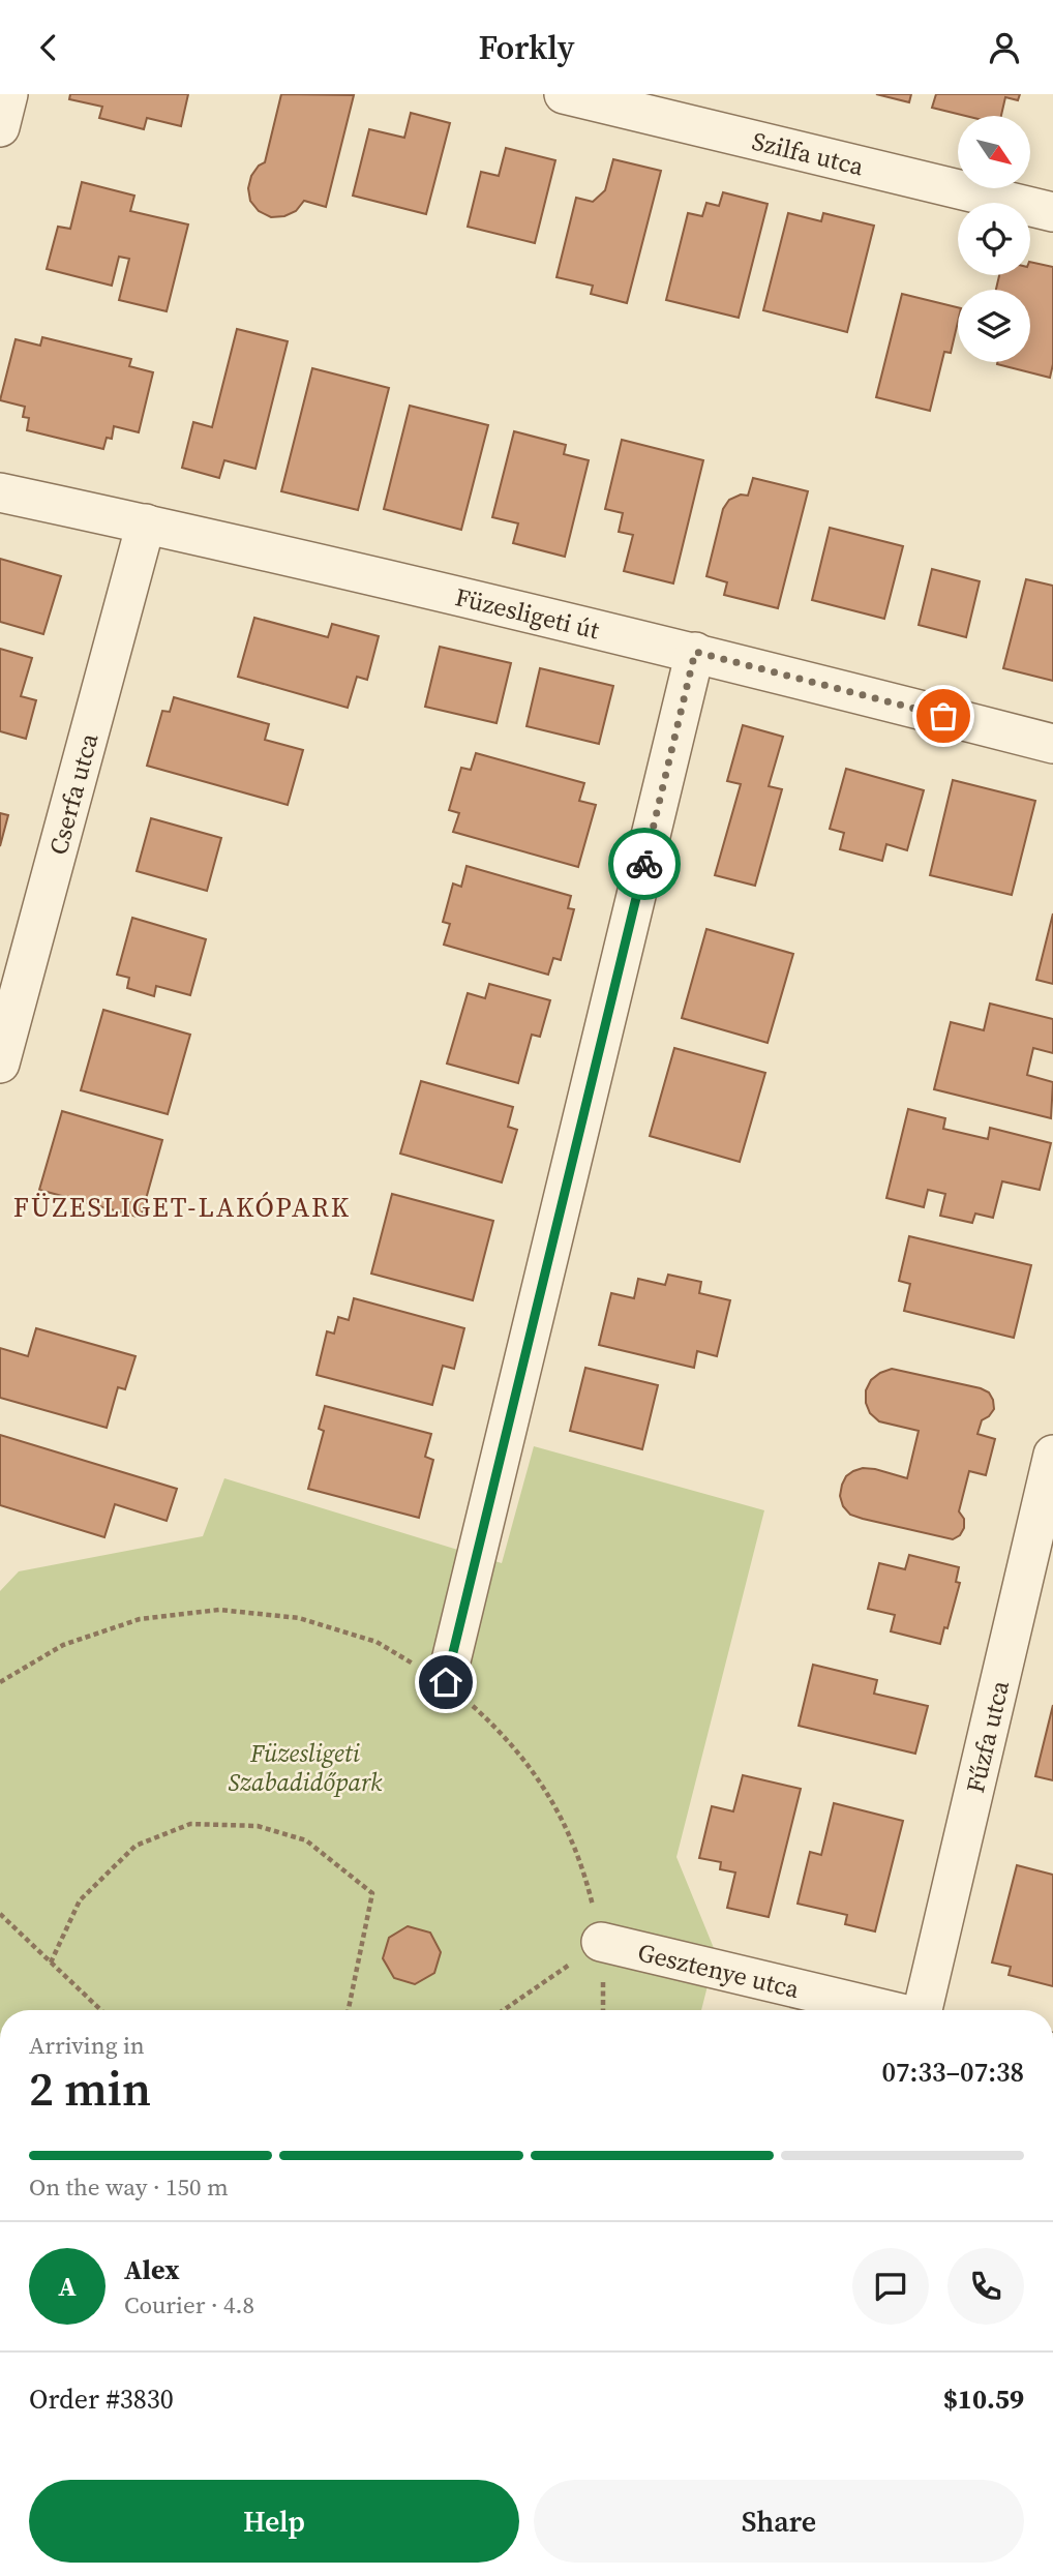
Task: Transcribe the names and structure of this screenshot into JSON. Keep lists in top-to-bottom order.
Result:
{
  "streets": {
    "street": [
      "Szilfa utca",
      "Füzesligeti út",
      "Cserfa utca",
      "Fűzfa utca",
      "Gesztenye utca"
    ]
  },
  "crossings": [
    ["Füzesligeti út", "Cserfa utca"]
  ],
  "districts": ["FÜZESLIGET-LAKÓPARK"],
  "parks": ["Füzesligeti Szabadidőpark"],
  "north": "bottom right",
  "page": {
    "header": "Forkly",
    "heading": ["2 min", "Arriving in", "07:33–07:38"],
    "panel": [
      "Alex",
      "Courier · 4.8",
      "Order #3830",
      "$10.59"
    ],
    "bar": "On the way · 150 m",
    "round": "A",
    "buttons": ["Help", "Share"]
  }
}
